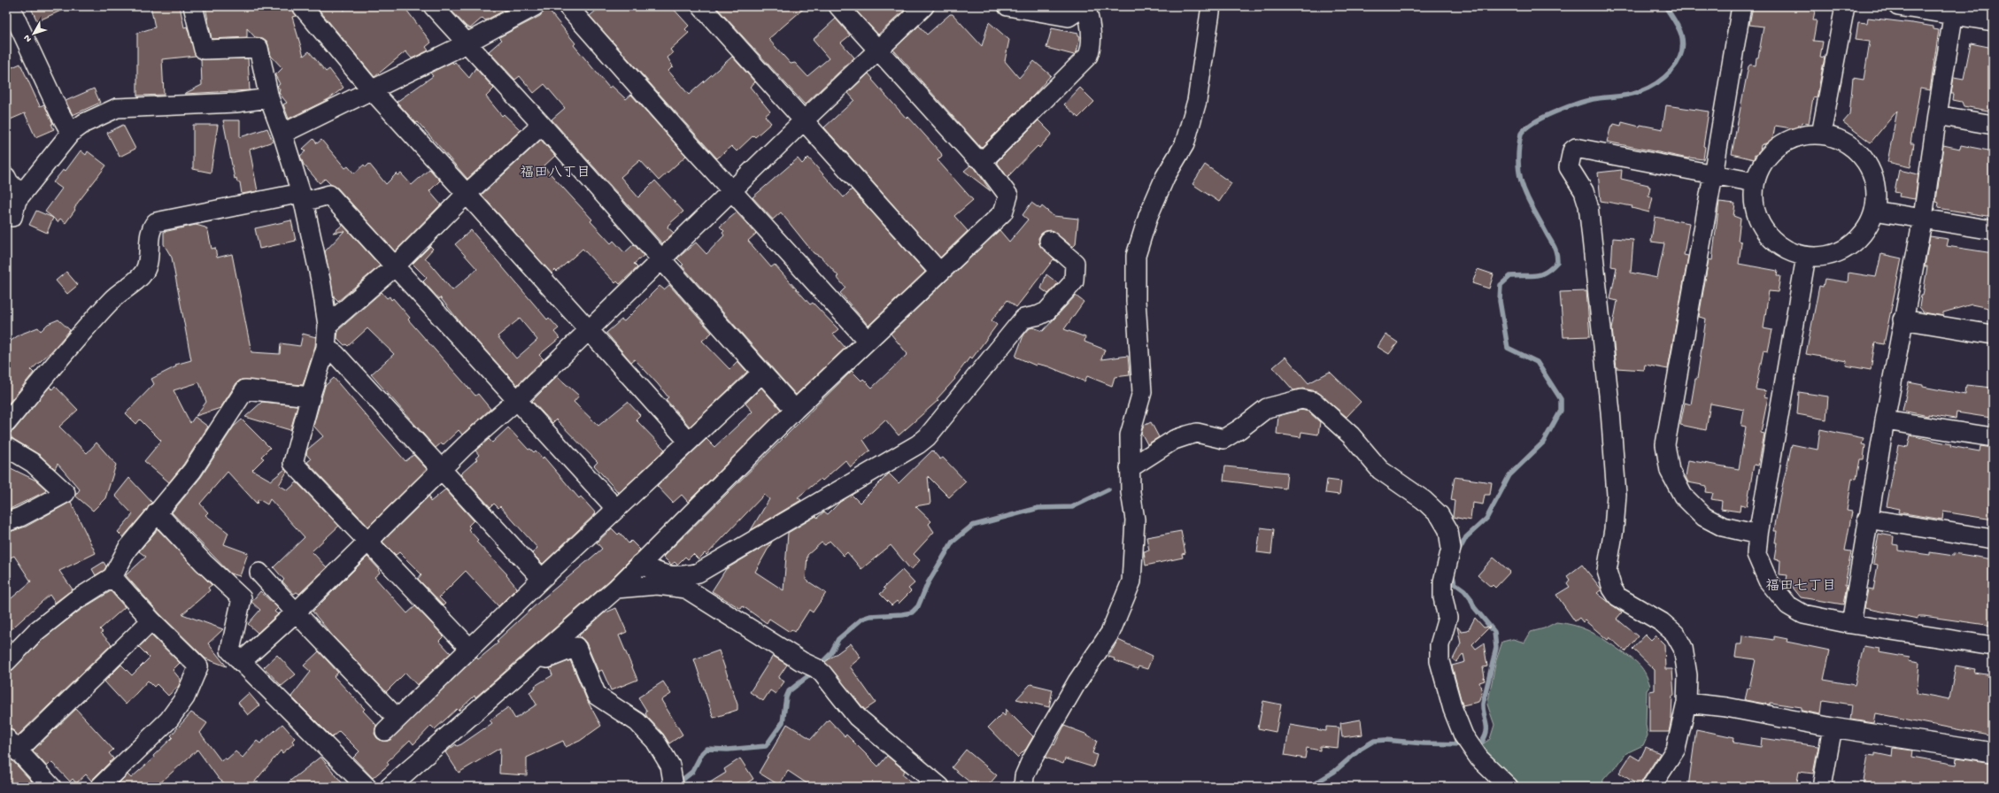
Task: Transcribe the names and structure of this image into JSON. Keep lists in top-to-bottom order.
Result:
{
  "districts": ["福田八丁目", "福田七丁目"],
  "north": "bottom left"
}
